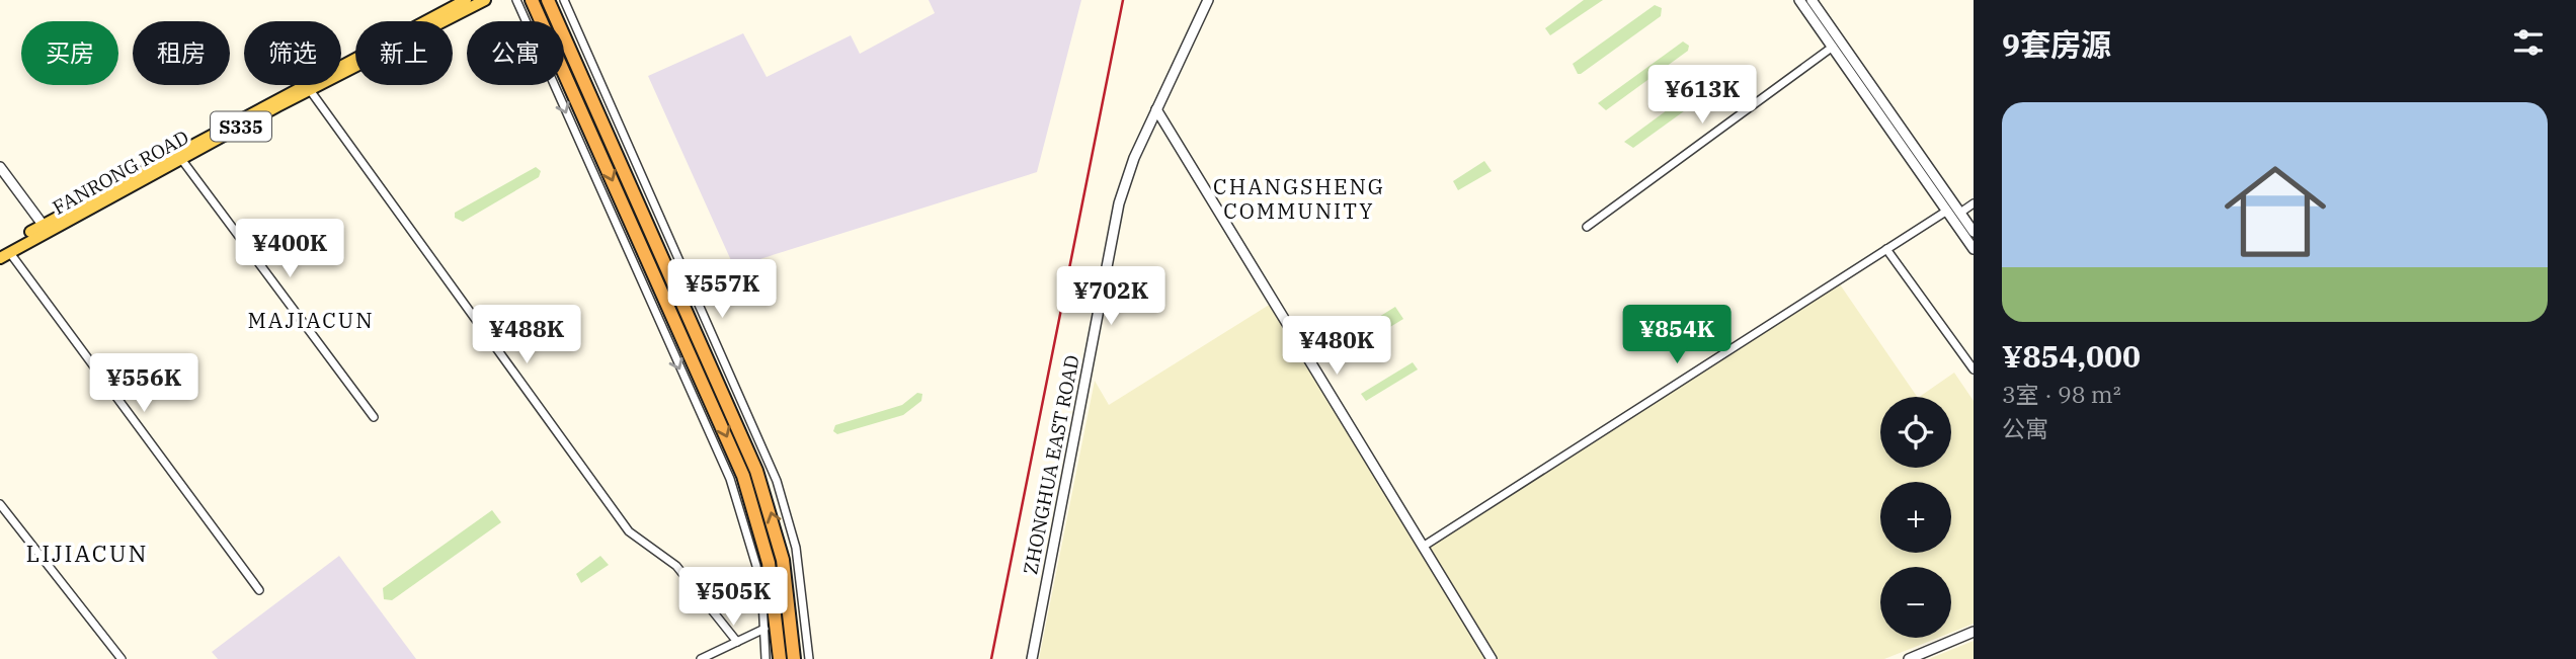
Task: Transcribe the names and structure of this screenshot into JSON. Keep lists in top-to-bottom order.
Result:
{
  "streets": {
    "main road": ["S335", "FANRONG ROAD"],
    "street": ["ZHONGHUA EAST ROAD"]
  },
  "districts": ["CHANGSHENG COMMUNITY", "MAJIACUN", "LIJIACUN"],
  "page": {
    "heading": "9套房源",
    "chip": [
      "买房",
      "租房",
      "筛选",
      "新上",
      "公寓"
    ],
    "price": [
      "¥613K",
      "¥400K",
      "¥557K",
      "¥702K",
      "¥488K",
      "¥854K",
      "¥480K",
      "¥556K",
      "¥505K"
    ],
    "list": [
      {
        "name": "¥854,000",
        "note": "3室 · 98 m² · 公寓"
      }
    ],
    "map_buttons": ["+", "−"]
  }
}
